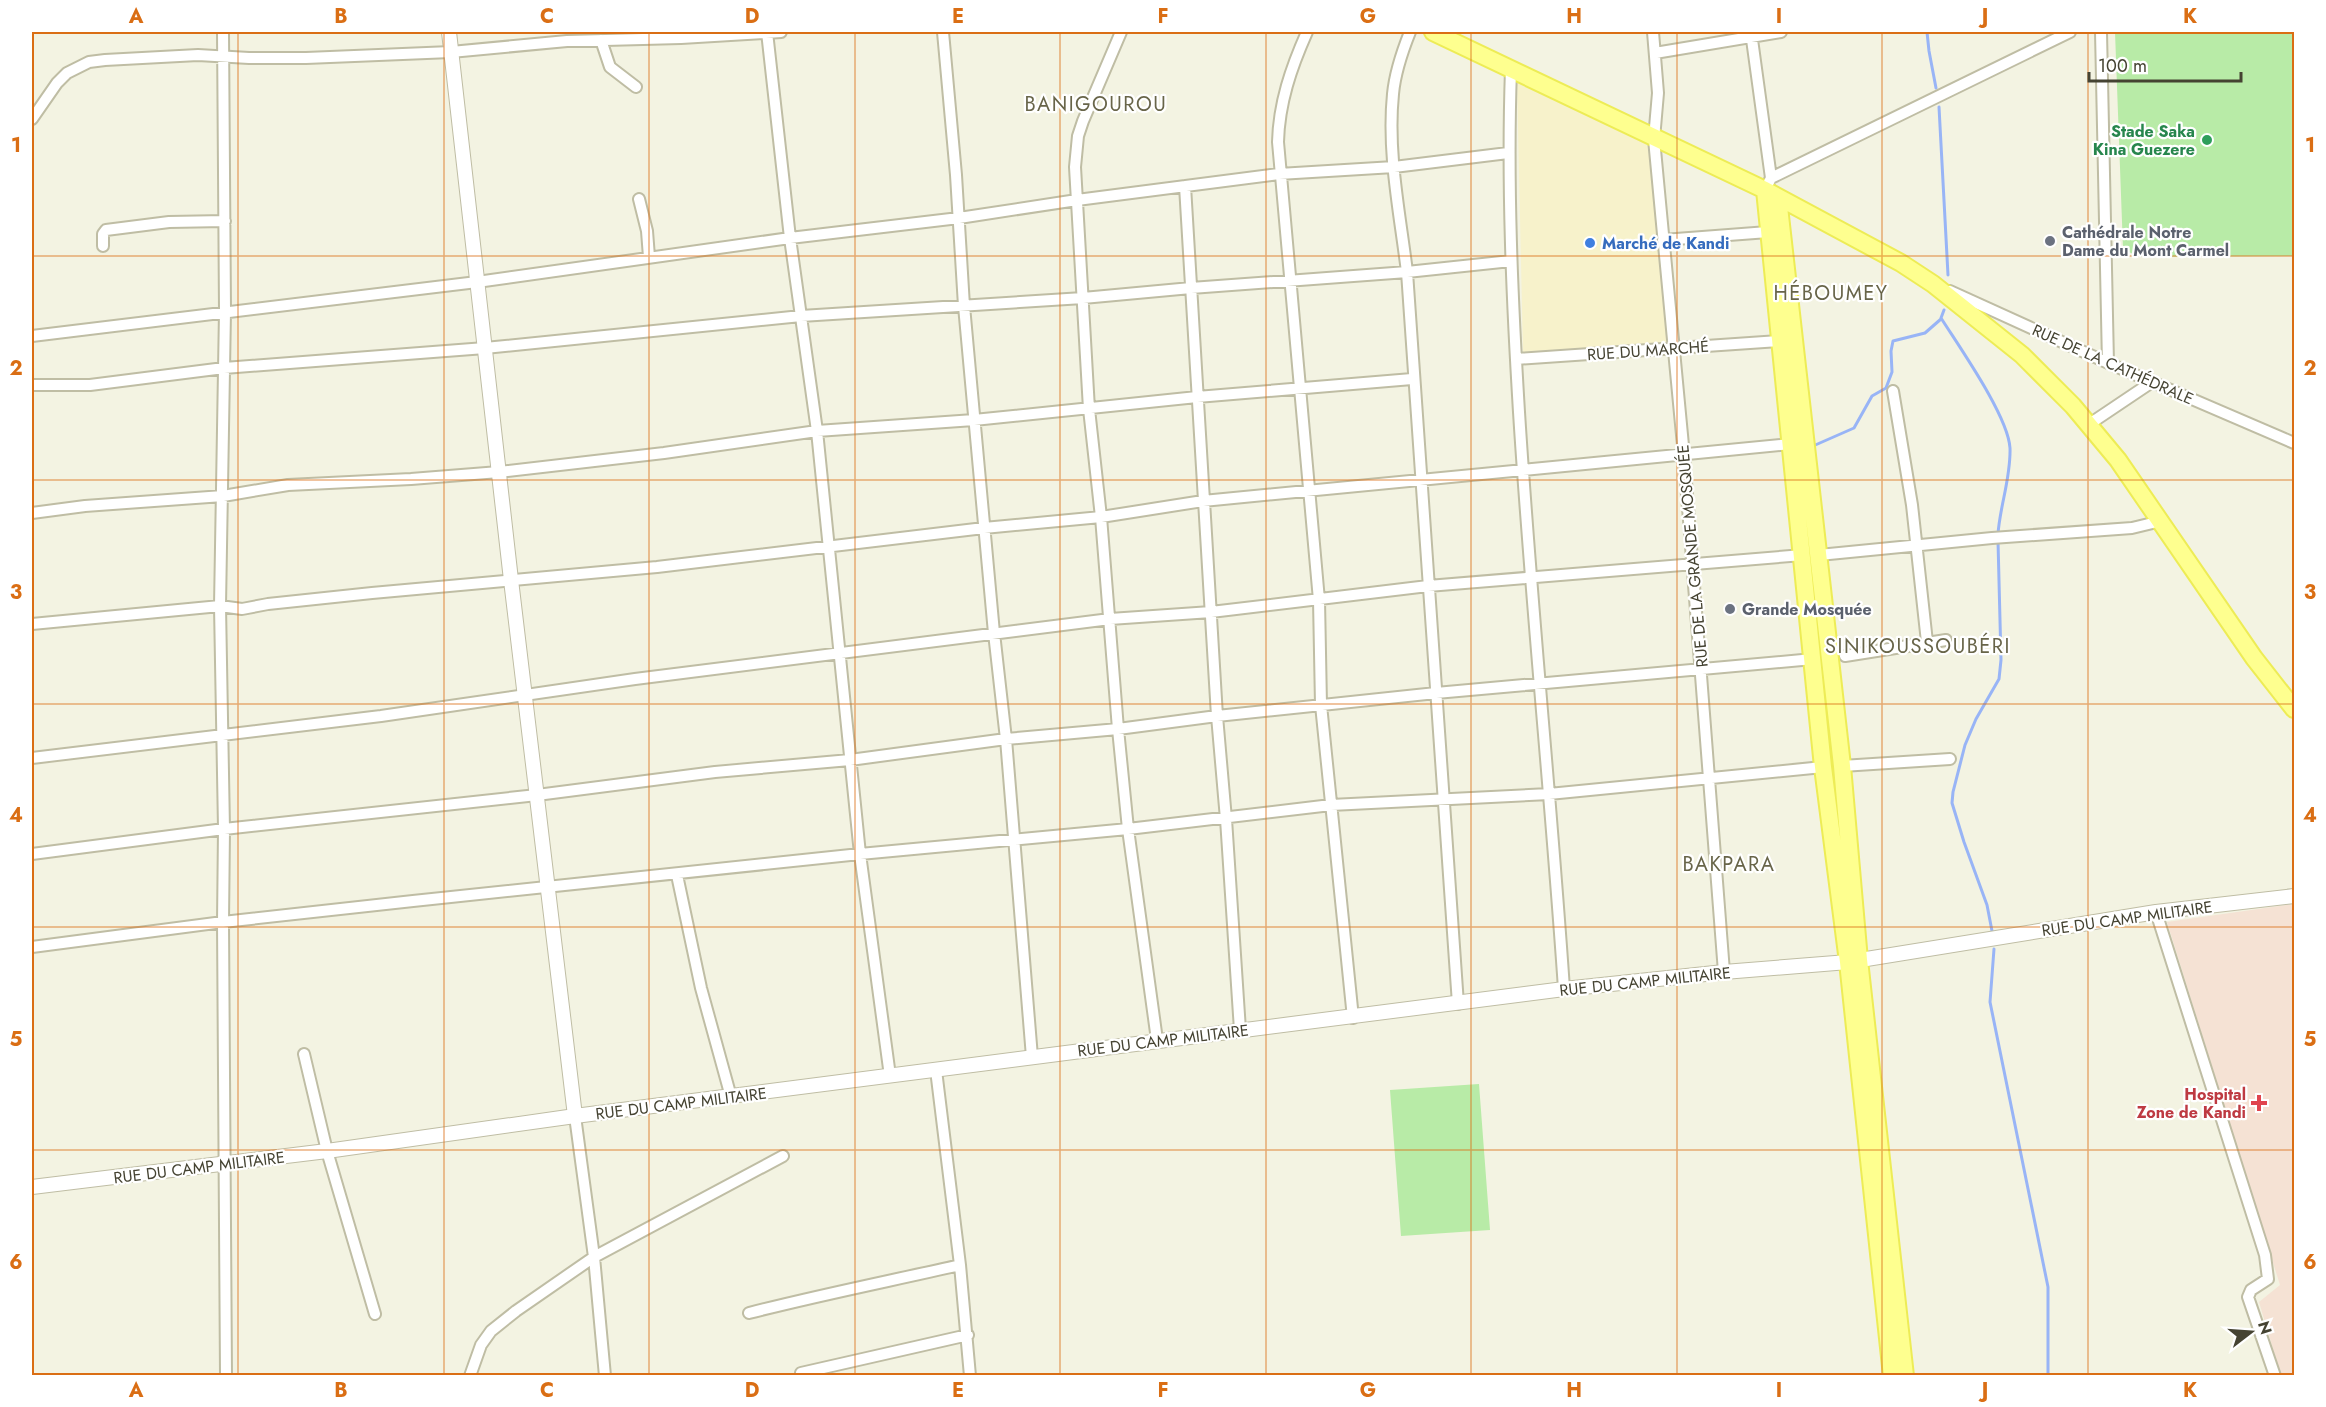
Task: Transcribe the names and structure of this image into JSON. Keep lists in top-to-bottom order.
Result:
{
  "streets": {
    "street": [
      "RUE DU MARCHÉ",
      "RUE DE LA CATHÉDRALE",
      "RUE DE LA GRANDE MOSQUÉE",
      "RUE DU CAMP MILITAIRE"
    ]
  },
  "crossings": [
    ["RUE DU MARCHÉ", "RUE DE LA GRANDE MOSQUÉE"],
    ["RUE DE LA GRANDE MOSQUÉE", "RUE DU CAMP MILITAIRE"]
  ],
  "districts": [
    "BANIGOUROU",
    "HÉBOUMEY",
    "SINIKOUSSOUBÉRI",
    "BAKPARA"
  ],
  "places": {
    "other": [
      "Stade Saka Kina Guezere",
      "Cathédrale Notre Dame du Mont Carmel",
      "Marché de Kandi",
      "Grande Mosquée"
    ],
    "health": ["Hospital Zone de Kandi"]
  },
  "scale_bar": "100 m",
  "north": "right",
  "grid": {
    "columns": [
      "A",
      "B",
      "C",
      "D",
      "E",
      "F",
      "G",
      "H",
      "I",
      "J",
      "K"
    ],
    "rows": [
      "1",
      "2",
      "3",
      "4",
      "5",
      "6"
    ]
  }
}
